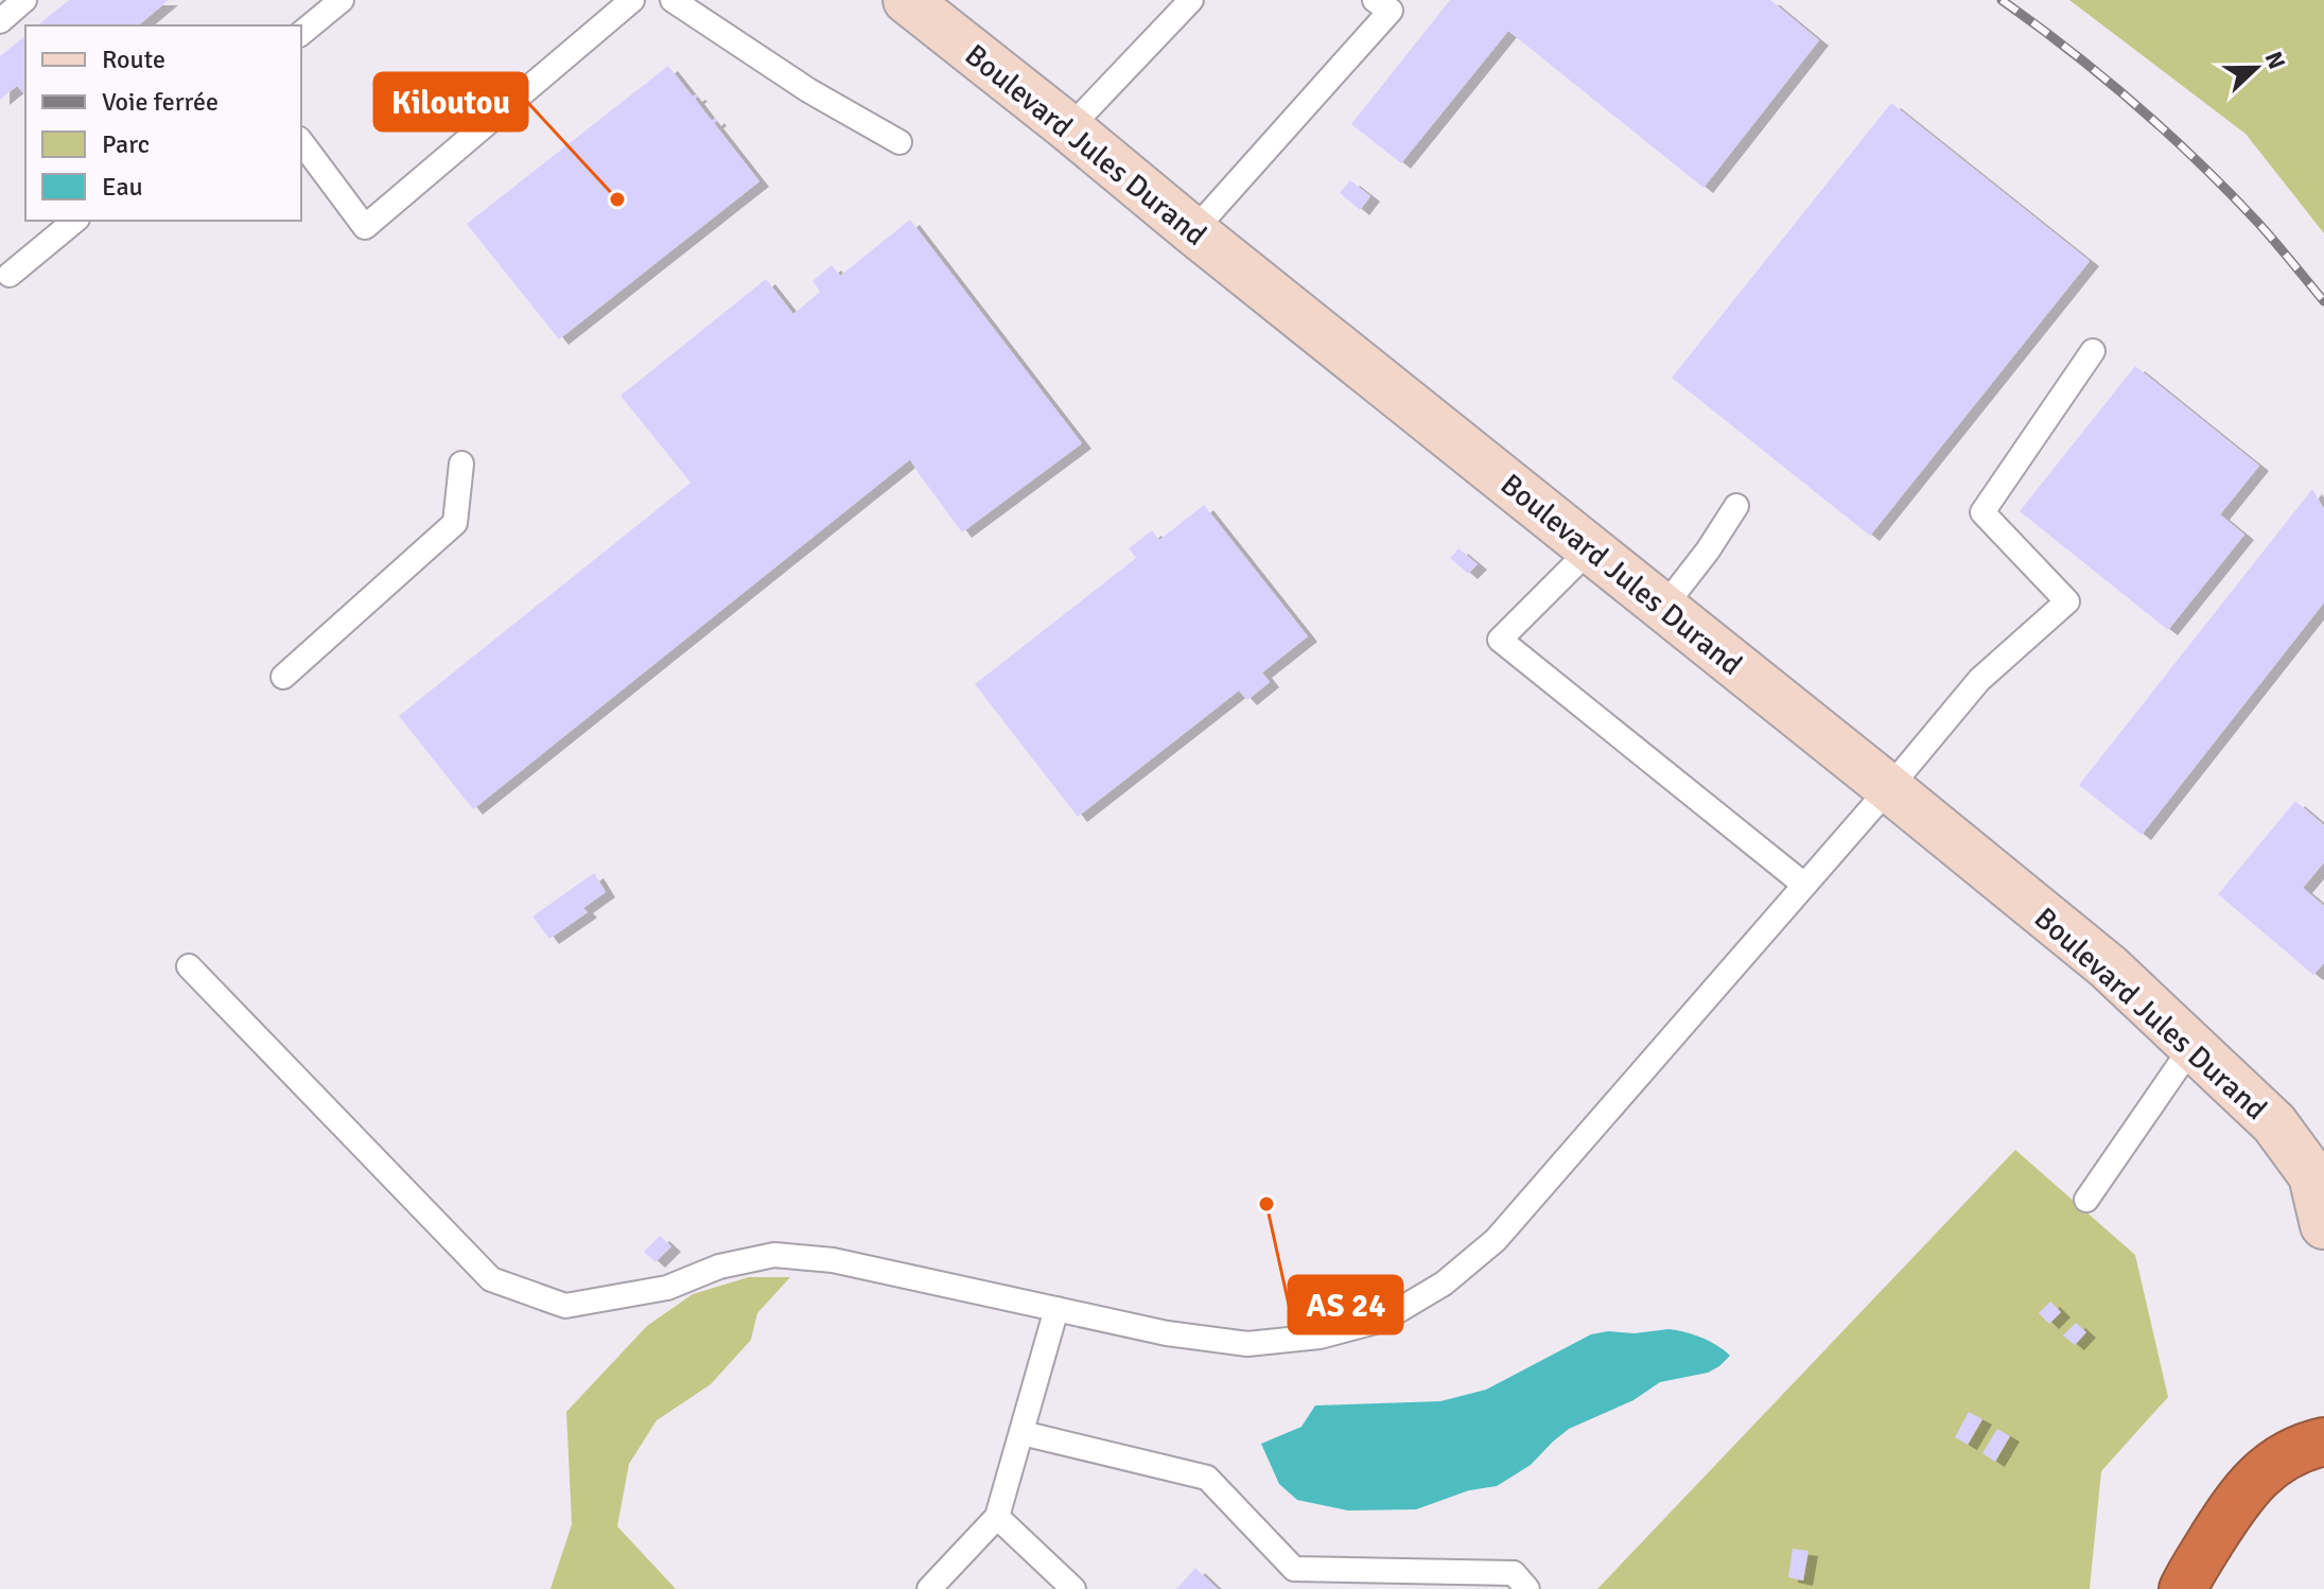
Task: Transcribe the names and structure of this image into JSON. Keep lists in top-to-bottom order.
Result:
{
  "streets": {
    "main road": ["Boulevard Jules Durand"]
  },
  "places": ["Kiloutou", "AS 24"],
  "legend": [
    "Route",
    "Voie ferrée",
    "Parc",
    "Eau"
  ],
  "north": "right"
}
